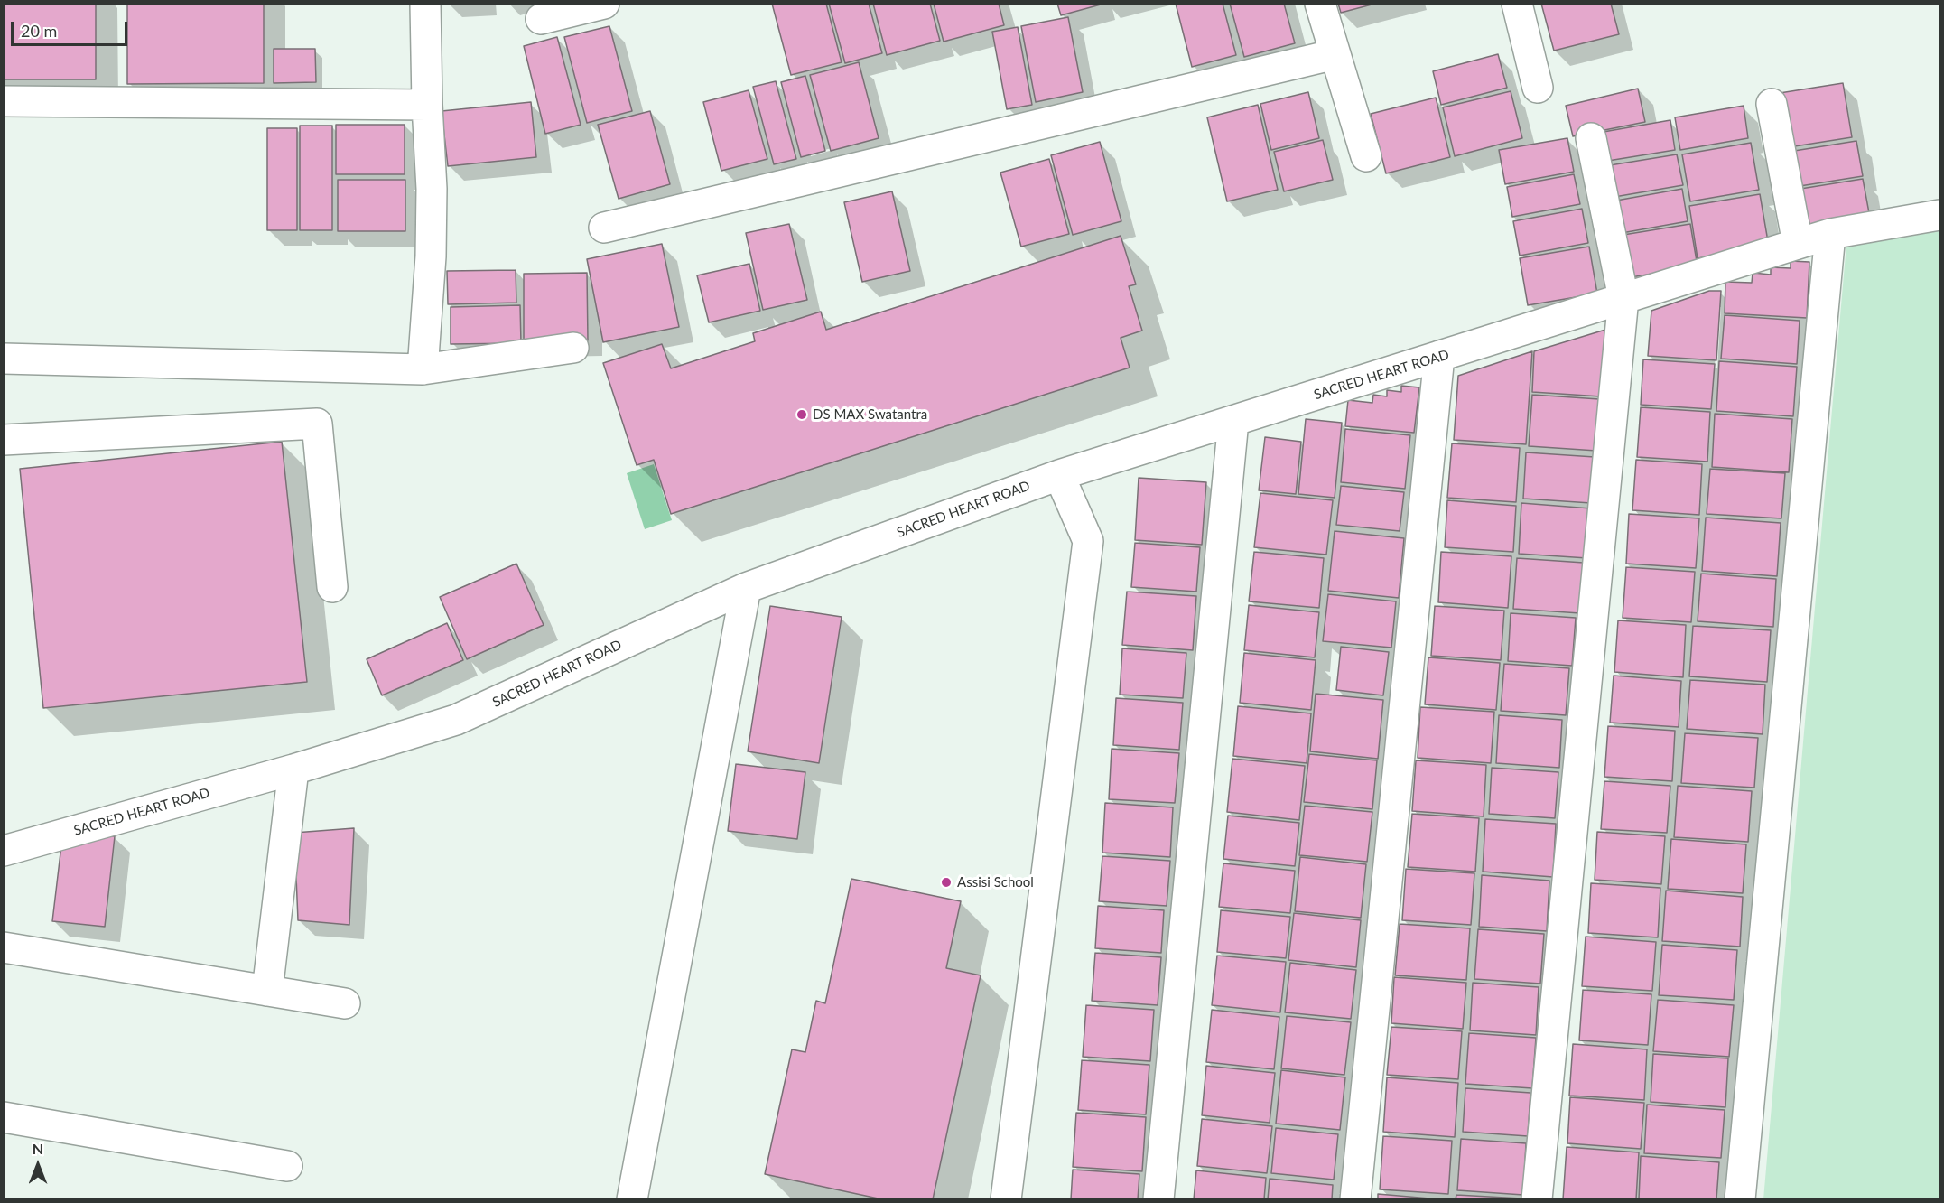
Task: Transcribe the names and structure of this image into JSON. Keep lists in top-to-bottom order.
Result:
{
  "streets": {
    "street": ["SACRED HEART ROAD"]
  },
  "places": ["DS MAX Swatantra", "Assisi School"],
  "scale_bar": "20 m",
  "north": "top"
}
